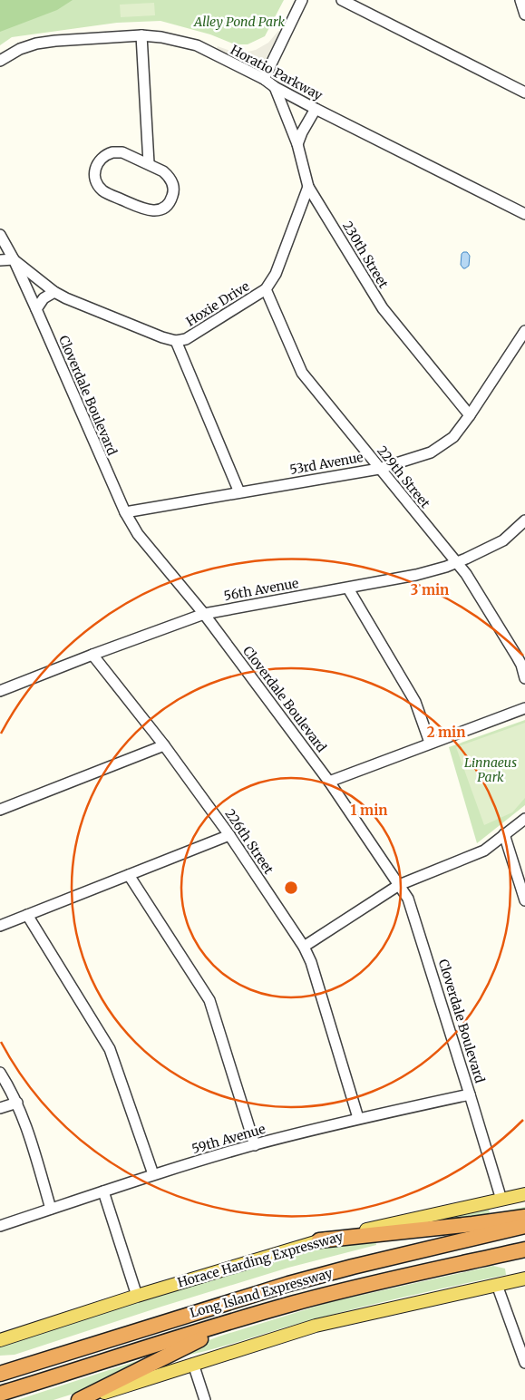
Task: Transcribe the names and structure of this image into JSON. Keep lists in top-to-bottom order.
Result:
{
  "streets": {
    "highway": ["Long Island Expressway"],
    "main road": ["Horace Harding Expressway"],
    "street": [
      "Horatio Parkway",
      "230th Street",
      "Hoxie Drive",
      "Cloverdale Boulevard",
      "53rd Avenue",
      "229th Street",
      "56th Avenue",
      "226th Street",
      "59th Avenue"
    ]
  },
  "crossings": [
    ["Horatio Parkway", "230th Street"],
    ["230th Street", "Hoxie Drive"],
    ["230th Street", "53rd Avenue"],
    ["Hoxie Drive", "229th Street"],
    ["Cloverdale Boulevard", "53rd Avenue"],
    ["Cloverdale Boulevard", "56th Avenue"],
    ["Cloverdale Boulevard", "59th Avenue"],
    ["Cloverdale Boulevard", "Horace Harding Expressway"],
    ["53rd Avenue", "229th Street"],
    ["229th Street", "56th Avenue"],
    ["56th Avenue", "226th Street"],
    ["226th Street", "59th Avenue"]
  ],
  "parks": ["Alley Pond Park", "Linnaeus Park"],
  "rings": ["3 min", "2 min", "1 min"]
}
